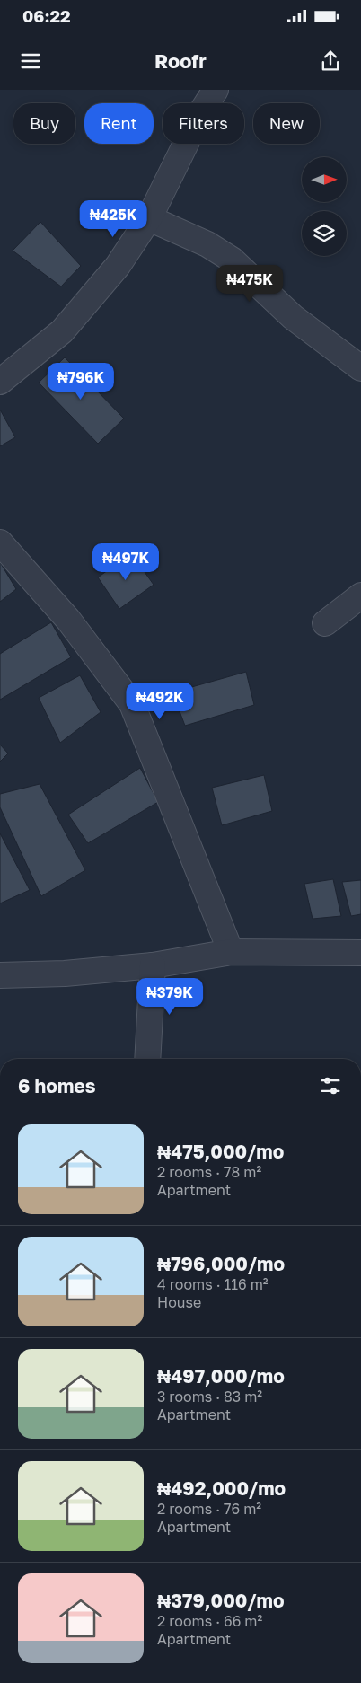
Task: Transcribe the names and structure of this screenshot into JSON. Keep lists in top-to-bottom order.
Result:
{
  "north": "right",
  "page": {
    "status": "06:22",
    "header": "Roofr",
    "chip": [
      "Buy",
      "Rent",
      "Filters",
      "New"
    ],
    "price": [
      "₦425K",
      "₦475K",
      "₦796K",
      "₦497K",
      "₦492K",
      "₦379K"
    ],
    "heading": "6 homes",
    "list": [
      {
        "name": "₦475,000/mo",
        "note": "2 rooms · 78 m² · Apartment"
      },
      {
        "name": "₦796,000/mo",
        "note": "4 rooms · 116 m² · House"
      },
      {
        "name": "₦497,000/mo",
        "note": "3 rooms · 83 m² · Apartment"
      },
      {
        "name": "₦492,000/mo",
        "note": "2 rooms · 76 m² · Apartment"
      },
      {
        "name": "₦379,000/mo",
        "note": "2 rooms · 66 m² · Apartment"
      }
    ]
  }
}
